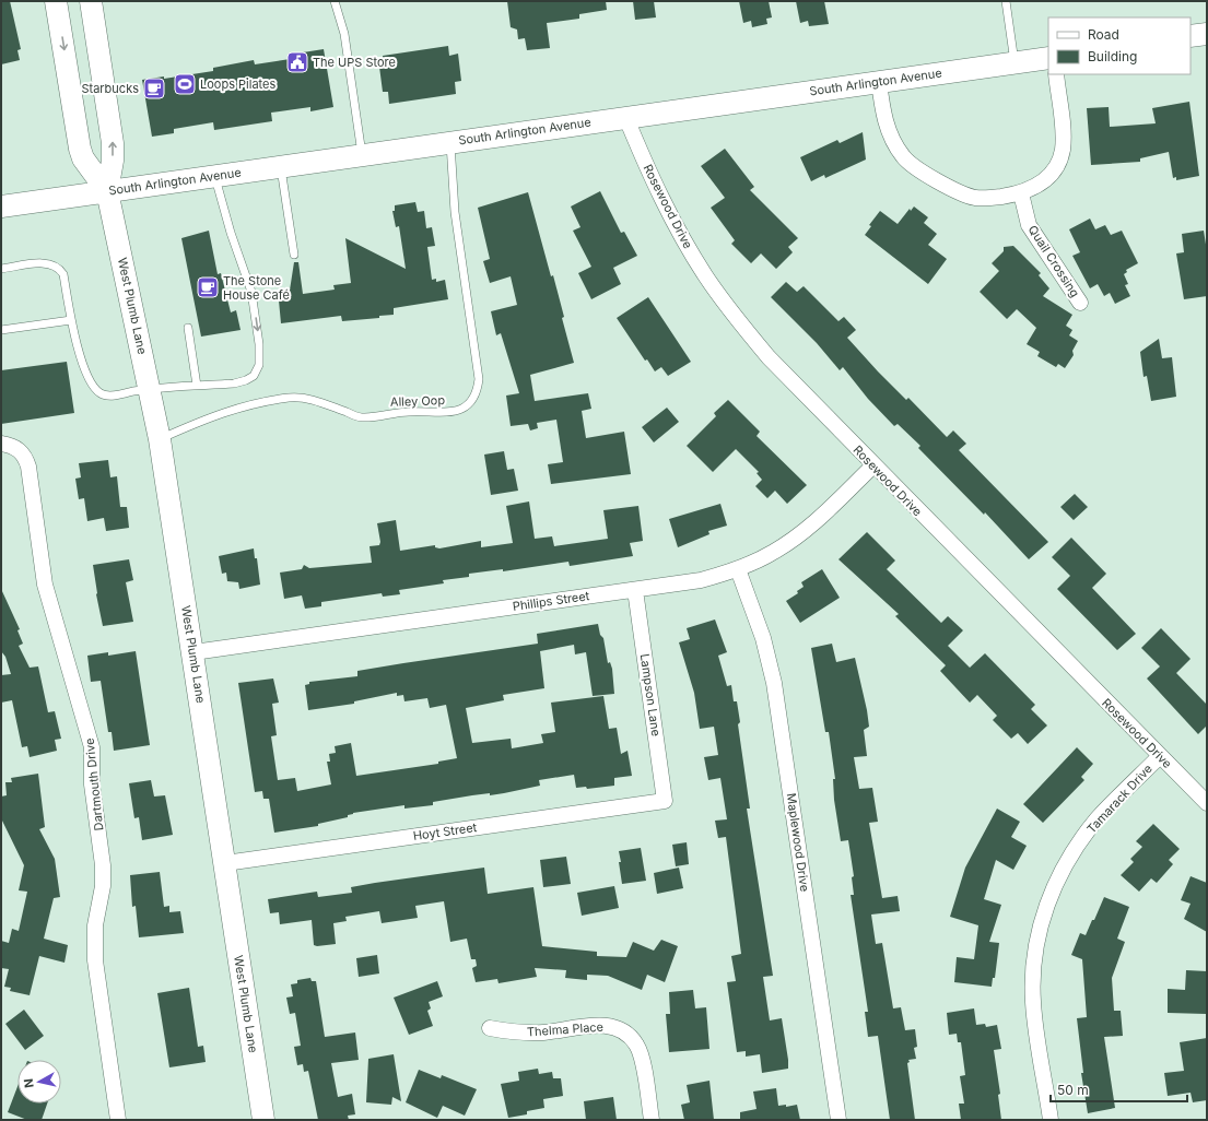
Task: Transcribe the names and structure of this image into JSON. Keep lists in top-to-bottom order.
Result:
{
  "streets": {
    "main road": ["South Arlington Avenue", "West Plumb Lane"],
    "street": [
      "Rosewood Drive",
      "Quail Crossing",
      "Phillips Street",
      "Lampson Lane",
      "Dartmouth Drive",
      "Tamarack Drive",
      "Hoyt Street",
      "Maplewood Drive",
      "Thelma Place"
    ],
    "lane": ["Alley Oop"]
  },
  "crossings": [
    ["South Arlington Avenue", "Rosewood Drive"],
    ["South Arlington Avenue", "West Plumb Lane"],
    ["South Arlington Avenue", "Alley Oop"],
    ["Rosewood Drive", "Phillips Street"],
    ["Rosewood Drive", "Tamarack Drive"],
    ["West Plumb Lane", "Alley Oop"],
    ["West Plumb Lane", "Phillips Street"],
    ["West Plumb Lane", "Hoyt Street"],
    ["Phillips Street", "Lampson Lane"],
    ["Phillips Street", "Maplewood Drive"],
    ["Lampson Lane", "Hoyt Street"]
  ],
  "places": {
    "public building": ["The UPS Store"],
    "sports": ["Loops Pilates"],
    "cafe": ["Starbucks", "The Stone House Café"]
  },
  "legend": ["Road", "Building"],
  "scale_bar": "50 m",
  "north": "left"
}
